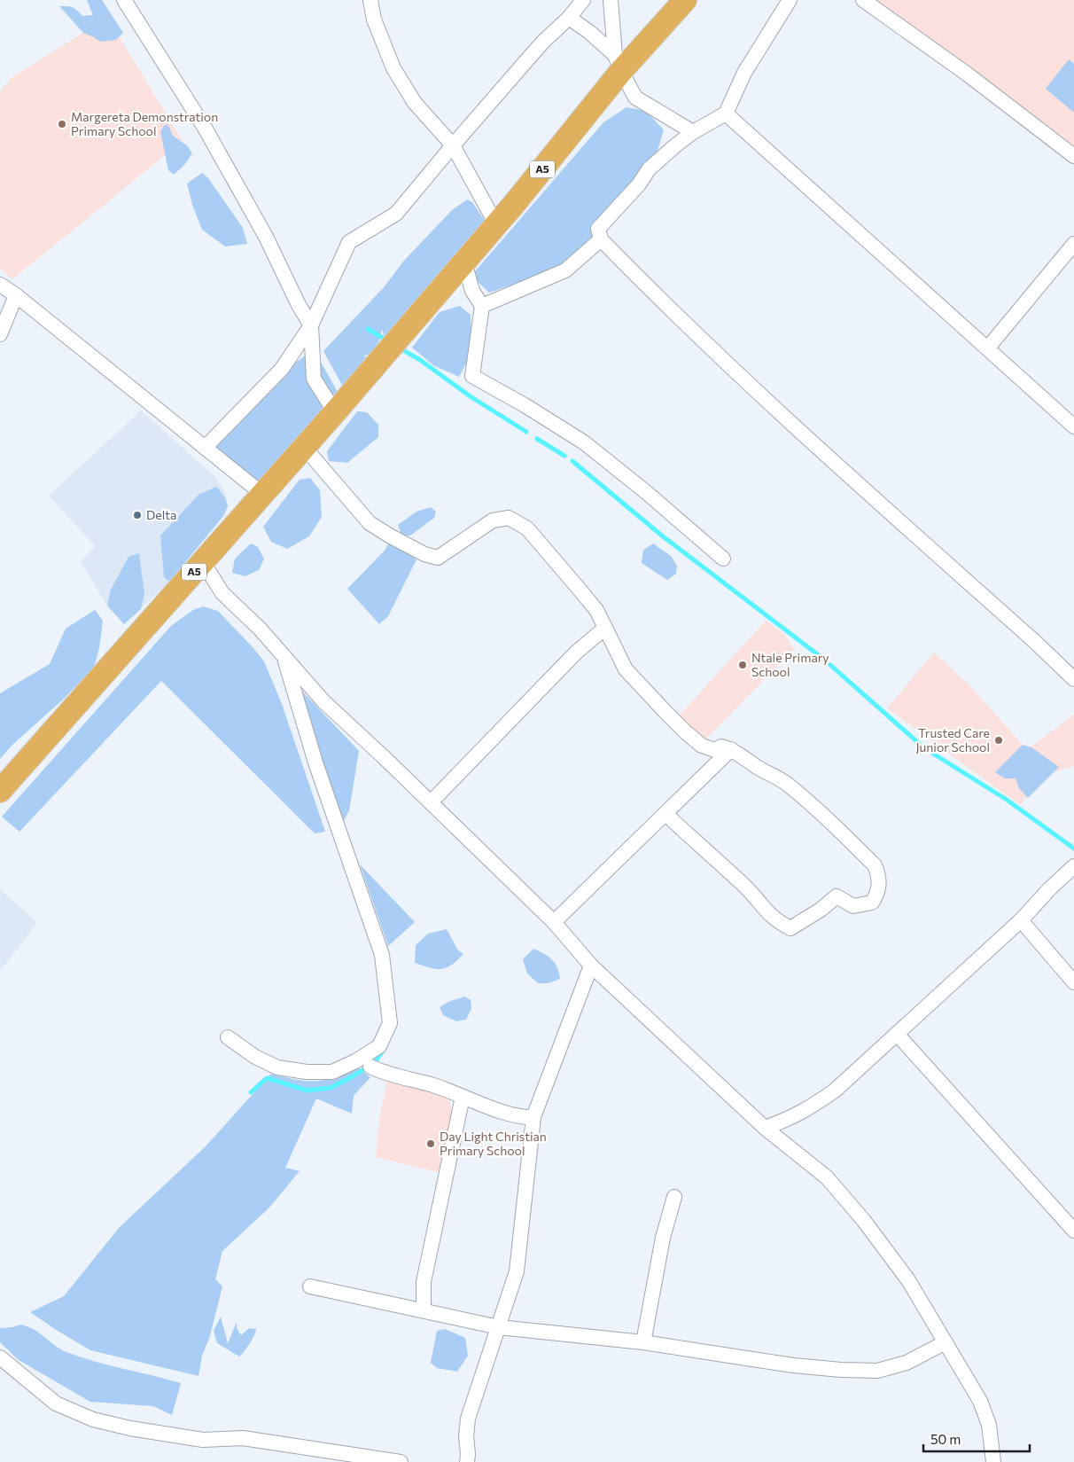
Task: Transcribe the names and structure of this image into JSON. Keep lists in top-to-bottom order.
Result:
{
  "streets": {
    "highway": ["A5"]
  },
  "places": [
    "Margereta Demonstration Primary School",
    "Delta",
    "Ntale Primary School",
    "Trusted Care Junior School",
    "Day Light Christian Primary School"
  ],
  "scale_bar": "50 m"
}
